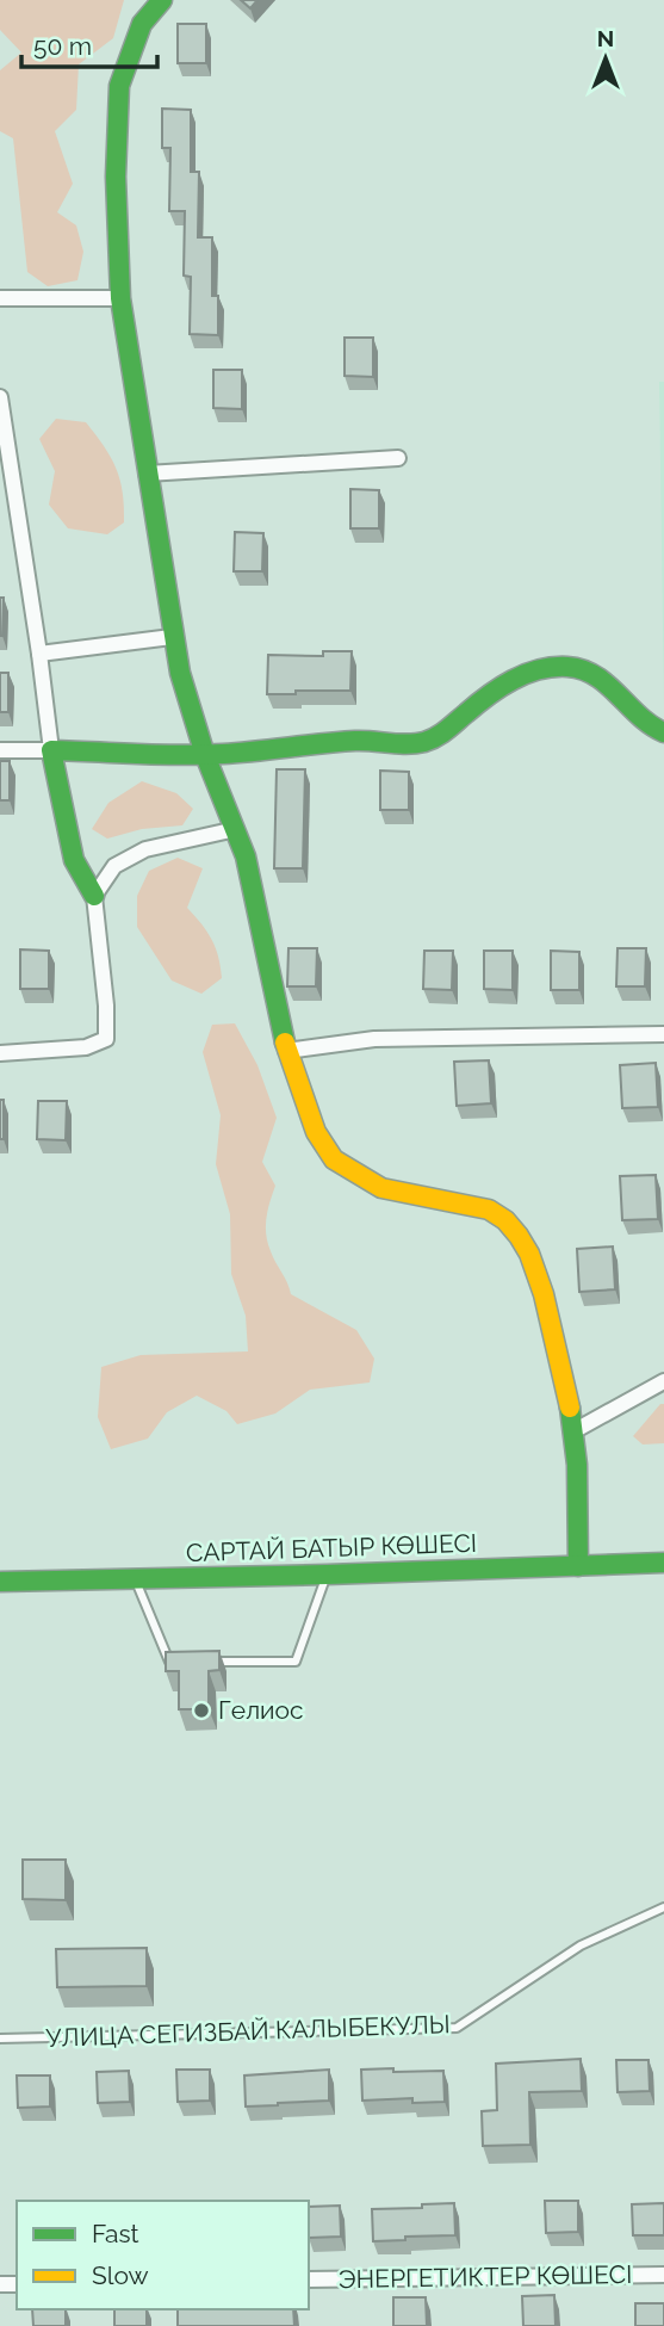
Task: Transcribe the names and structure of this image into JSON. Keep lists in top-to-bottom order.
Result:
{
  "streets": {
    "main road": ["САРТАЙ БАТЫР КӨШЕСІ"],
    "street": ["ЭНЕРГЕТИКТЕР КӨШЕСІ"],
    "lane": ["УЛИЦА СЕГИЗБАЙ КАЛЫБЕКУЛЫ"]
  },
  "places": ["Гелиос"],
  "legend": ["Fast", "Slow"],
  "scale_bar": "50 m",
  "north": "top"
}
